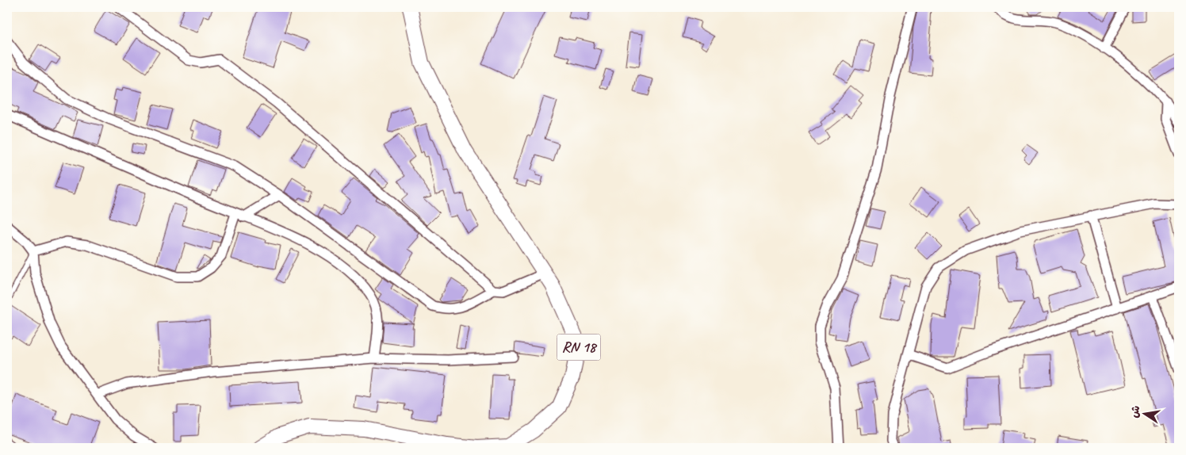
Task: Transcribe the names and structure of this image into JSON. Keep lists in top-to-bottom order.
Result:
{
  "streets": {
    "main road": ["RN 18"]
  },
  "north": "left"
}
